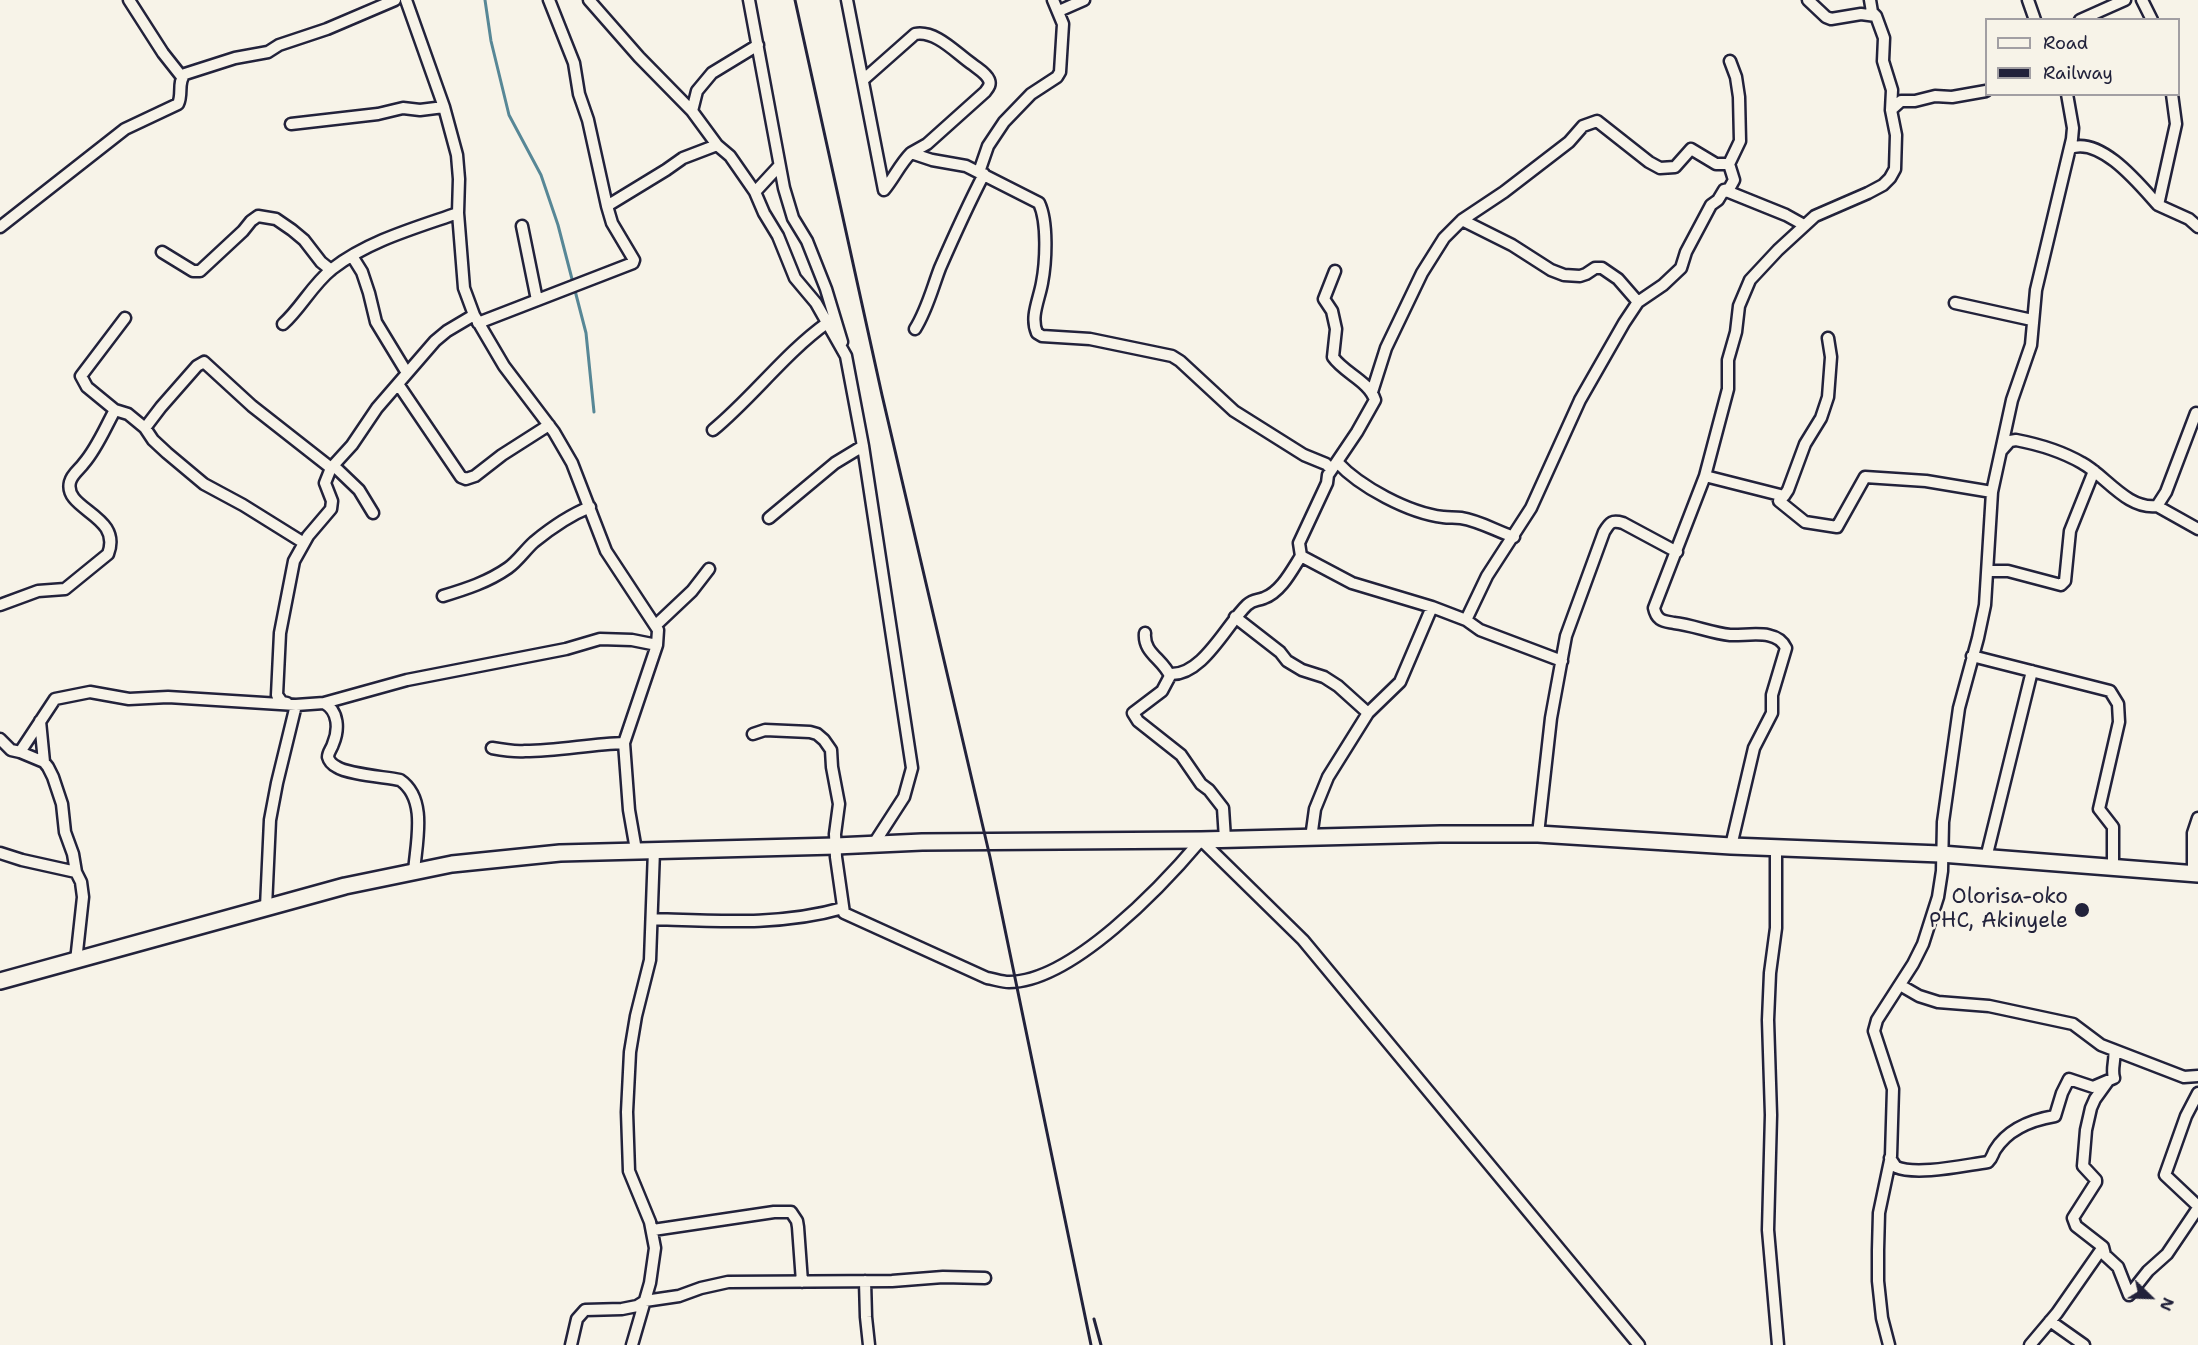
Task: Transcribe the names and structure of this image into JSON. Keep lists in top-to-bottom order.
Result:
{
  "places": ["Olorisa-oko PHC, Akinyele"],
  "legend": ["Road", "Railway"],
  "north": "bottom right"
}
